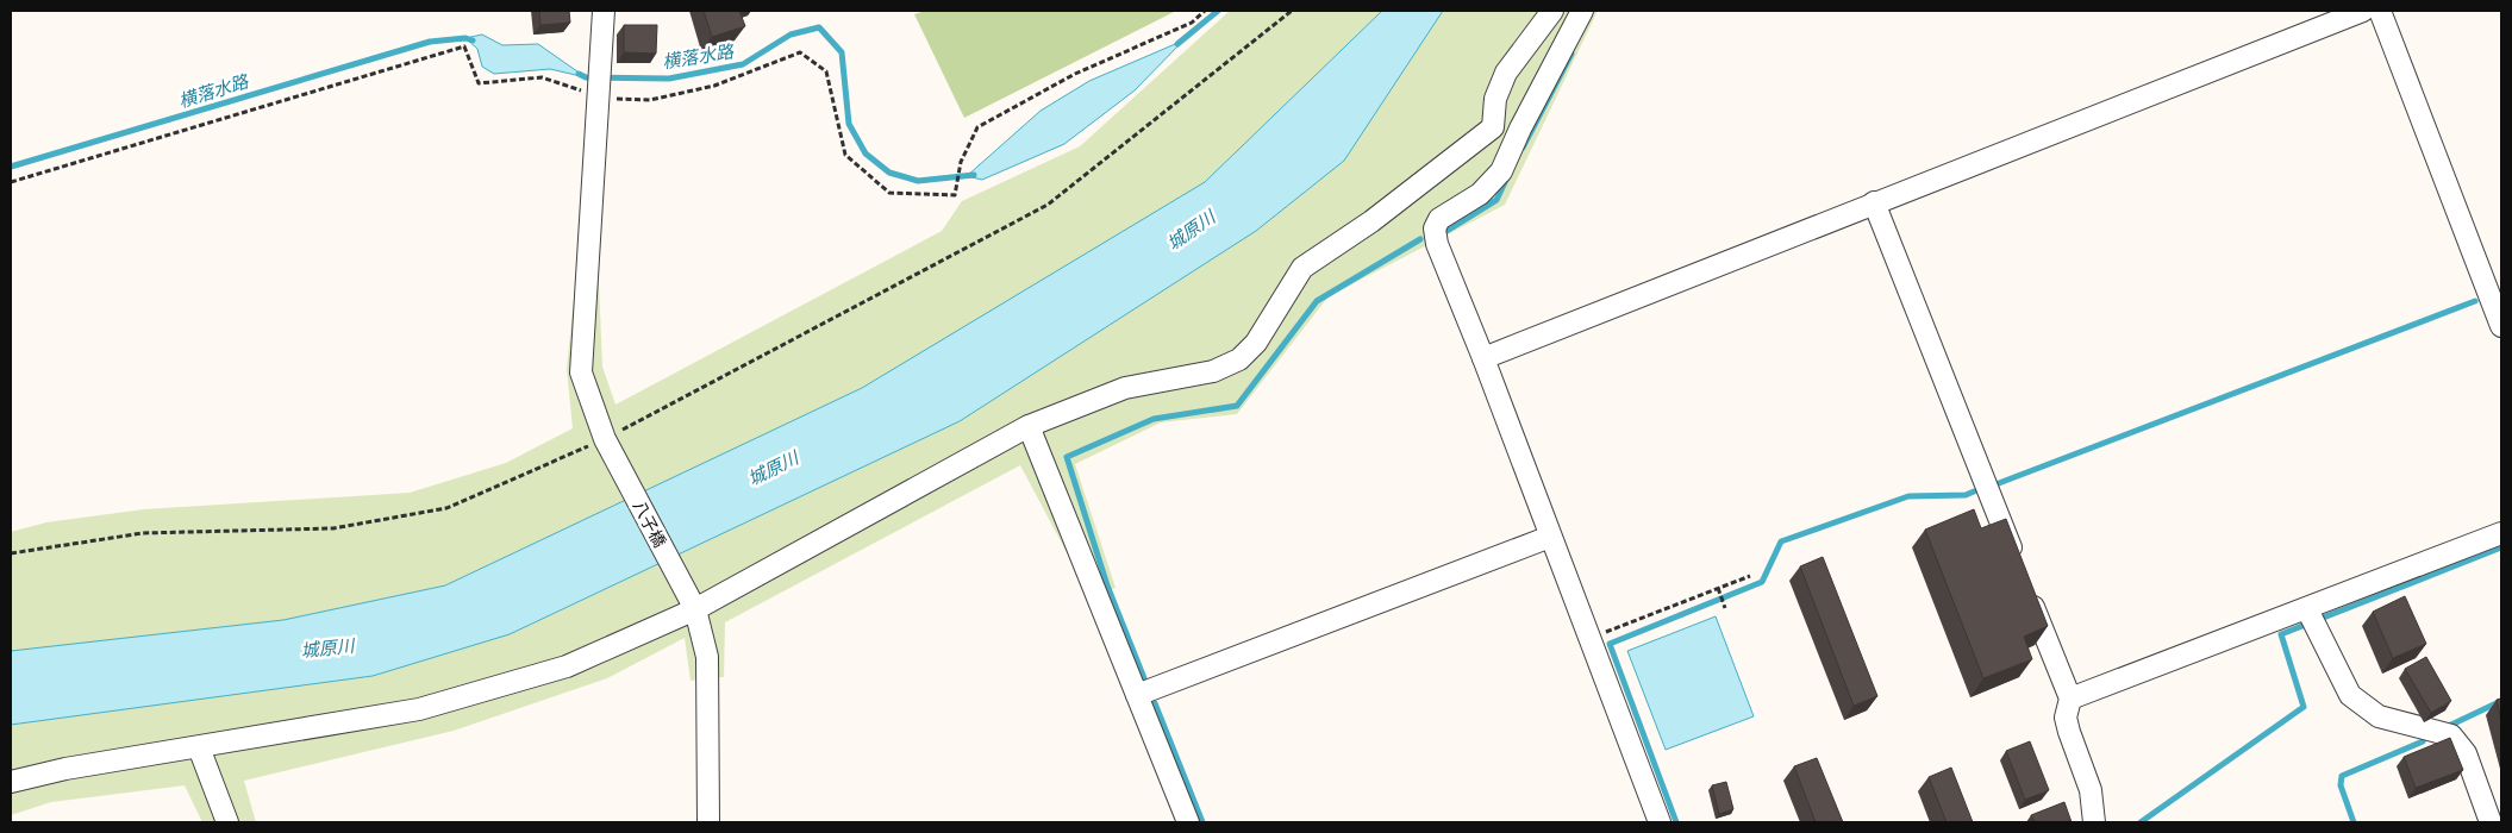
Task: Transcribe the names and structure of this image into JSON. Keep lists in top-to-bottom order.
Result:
{
  "streets": {
    "street": ["八子橋"]
  },
  "water": ["横落水路", "城原川"]
}
